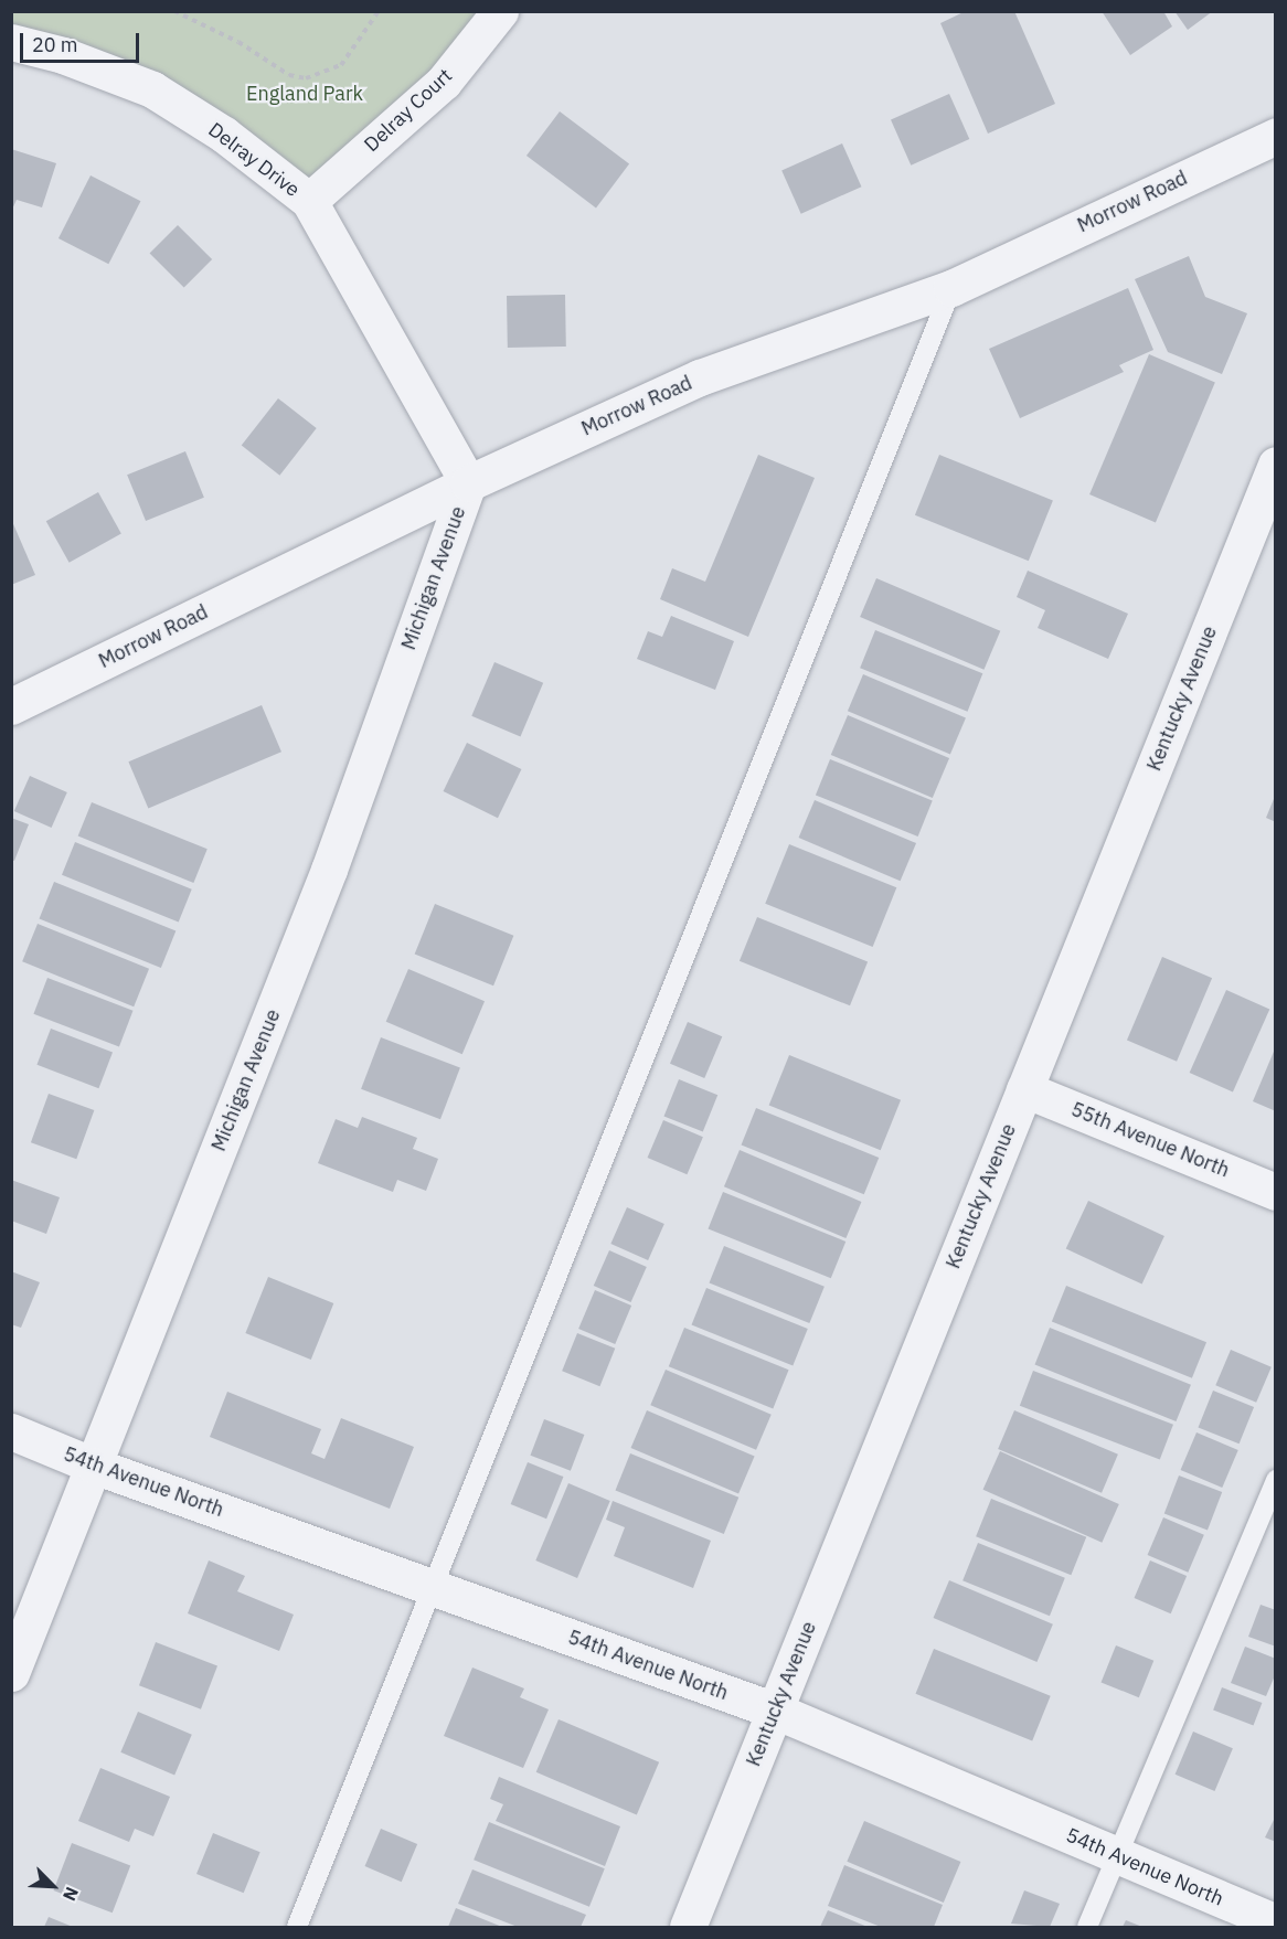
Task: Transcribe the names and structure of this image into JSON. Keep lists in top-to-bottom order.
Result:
{
  "streets": {
    "street": [
      "Delray Court",
      "Delray Drive",
      "Morrow Road",
      "Michigan Avenue",
      "Kentucky Avenue",
      "55th Avenue North",
      "54th Avenue North"
    ]
  },
  "crossings": [
    ["Delray Court", "Delray Drive"],
    ["Delray Drive", "Morrow Road"],
    ["Delray Drive", "Michigan Avenue"],
    ["Morrow Road", "Michigan Avenue"],
    ["Michigan Avenue", "54th Avenue North"],
    ["Kentucky Avenue", "55th Avenue North"],
    ["Kentucky Avenue", "54th Avenue North"]
  ],
  "parks": ["England Park"],
  "scale_bar": "20 m",
  "north": "bottom right"
}
